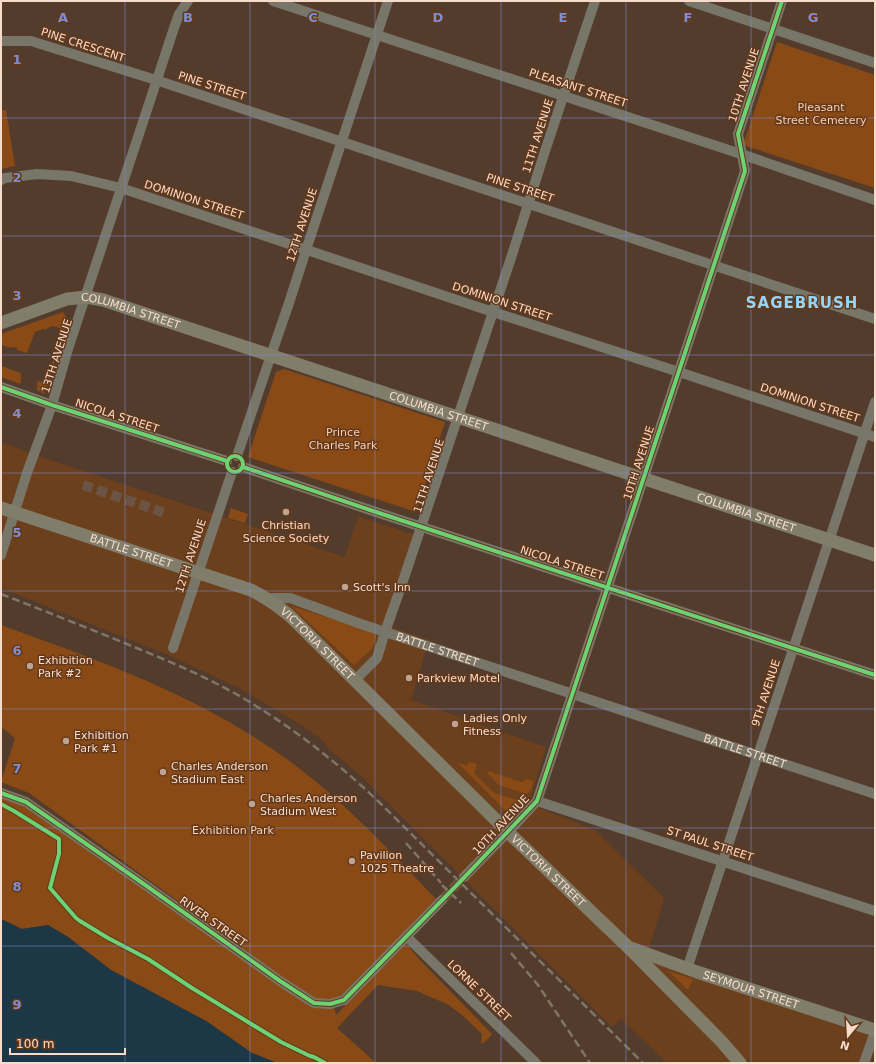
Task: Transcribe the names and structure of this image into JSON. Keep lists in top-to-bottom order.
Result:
{
  "streets": {
    "main road": [
      "COLUMBIA STREET",
      "BATTLE STREET",
      "VICTORIA STREET",
      "SEYMOUR STREET"
    ],
    "street": [
      "PINE CRESCENT",
      "10TH AVENUE",
      "PINE STREET",
      "PLEASANT STREET",
      "11TH AVENUE",
      "DOMINION STREET",
      "12TH AVENUE",
      "13TH AVENUE",
      "NICOLA STREET",
      "9TH AVENUE",
      "ST PAUL STREET",
      "RIVER STREET",
      "LORNE STREET"
    ]
  },
  "crossings": [
    ["PINE CRESCENT", "PINE STREET"],
    ["PINE CRESCENT", "13TH AVENUE"],
    ["10TH AVENUE", "PINE STREET"],
    ["10TH AVENUE", "PLEASANT STREET"],
    ["10TH AVENUE", "DOMINION STREET"],
    ["10TH AVENUE", "COLUMBIA STREET"],
    ["10TH AVENUE", "NICOLA STREET"],
    ["10TH AVENUE", "BATTLE STREET"],
    ["10TH AVENUE", "VICTORIA STREET"],
    ["10TH AVENUE", "ST PAUL STREET"],
    ["PINE STREET", "11TH AVENUE"],
    ["PINE STREET", "12TH AVENUE"],
    ["PINE STREET", "13TH AVENUE"],
    ["PLEASANT STREET", "11TH AVENUE"],
    ["PLEASANT STREET", "12TH AVENUE"],
    ["11TH AVENUE", "DOMINION STREET"],
    ["11TH AVENUE", "COLUMBIA STREET"],
    ["11TH AVENUE", "NICOLA STREET"],
    ["11TH AVENUE", "BATTLE STREET"],
    ["11TH AVENUE", "VICTORIA STREET"],
    ["DOMINION STREET", "12TH AVENUE"],
    ["DOMINION STREET", "13TH AVENUE"],
    ["DOMINION STREET", "9TH AVENUE"],
    ["12TH AVENUE", "COLUMBIA STREET"],
    ["12TH AVENUE", "NICOLA STREET"],
    ["12TH AVENUE", "BATTLE STREET"],
    ["COLUMBIA STREET", "13TH AVENUE"],
    ["COLUMBIA STREET", "9TH AVENUE"],
    ["13TH AVENUE", "NICOLA STREET"],
    ["13TH AVENUE", "BATTLE STREET"],
    ["NICOLA STREET", "9TH AVENUE"],
    ["BATTLE STREET", "VICTORIA STREET"],
    ["BATTLE STREET", "9TH AVENUE"],
    ["VICTORIA STREET", "SEYMOUR STREET"],
    ["9TH AVENUE", "ST PAUL STREET"],
    ["9TH AVENUE", "SEYMOUR STREET"],
    ["RIVER STREET", "LORNE STREET"]
  ],
  "districts": ["SAGEBRUSH"],
  "parks": ["Pleasant Street Cemetery", "Prince Charles Park", "Exhibition Park"],
  "places": [
    "Christian Science Society",
    "Scott's Inn",
    "Exhibition Park #2",
    "Parkview Motel",
    "Ladies Only Fitness",
    "Exhibition Park #1",
    "Charles Anderson Stadium East",
    "Charles Anderson Stadium West",
    "Pavilion 1025 Theatre"
  ],
  "scale_bar": "100 m",
  "north": "bottom",
  "grid": {
    "columns": [
      "A",
      "B",
      "C",
      "D",
      "E",
      "F",
      "G"
    ],
    "rows": [
      "1",
      "2",
      "3",
      "4",
      "5",
      "6",
      "7",
      "8",
      "9"
    ]
  }
}
